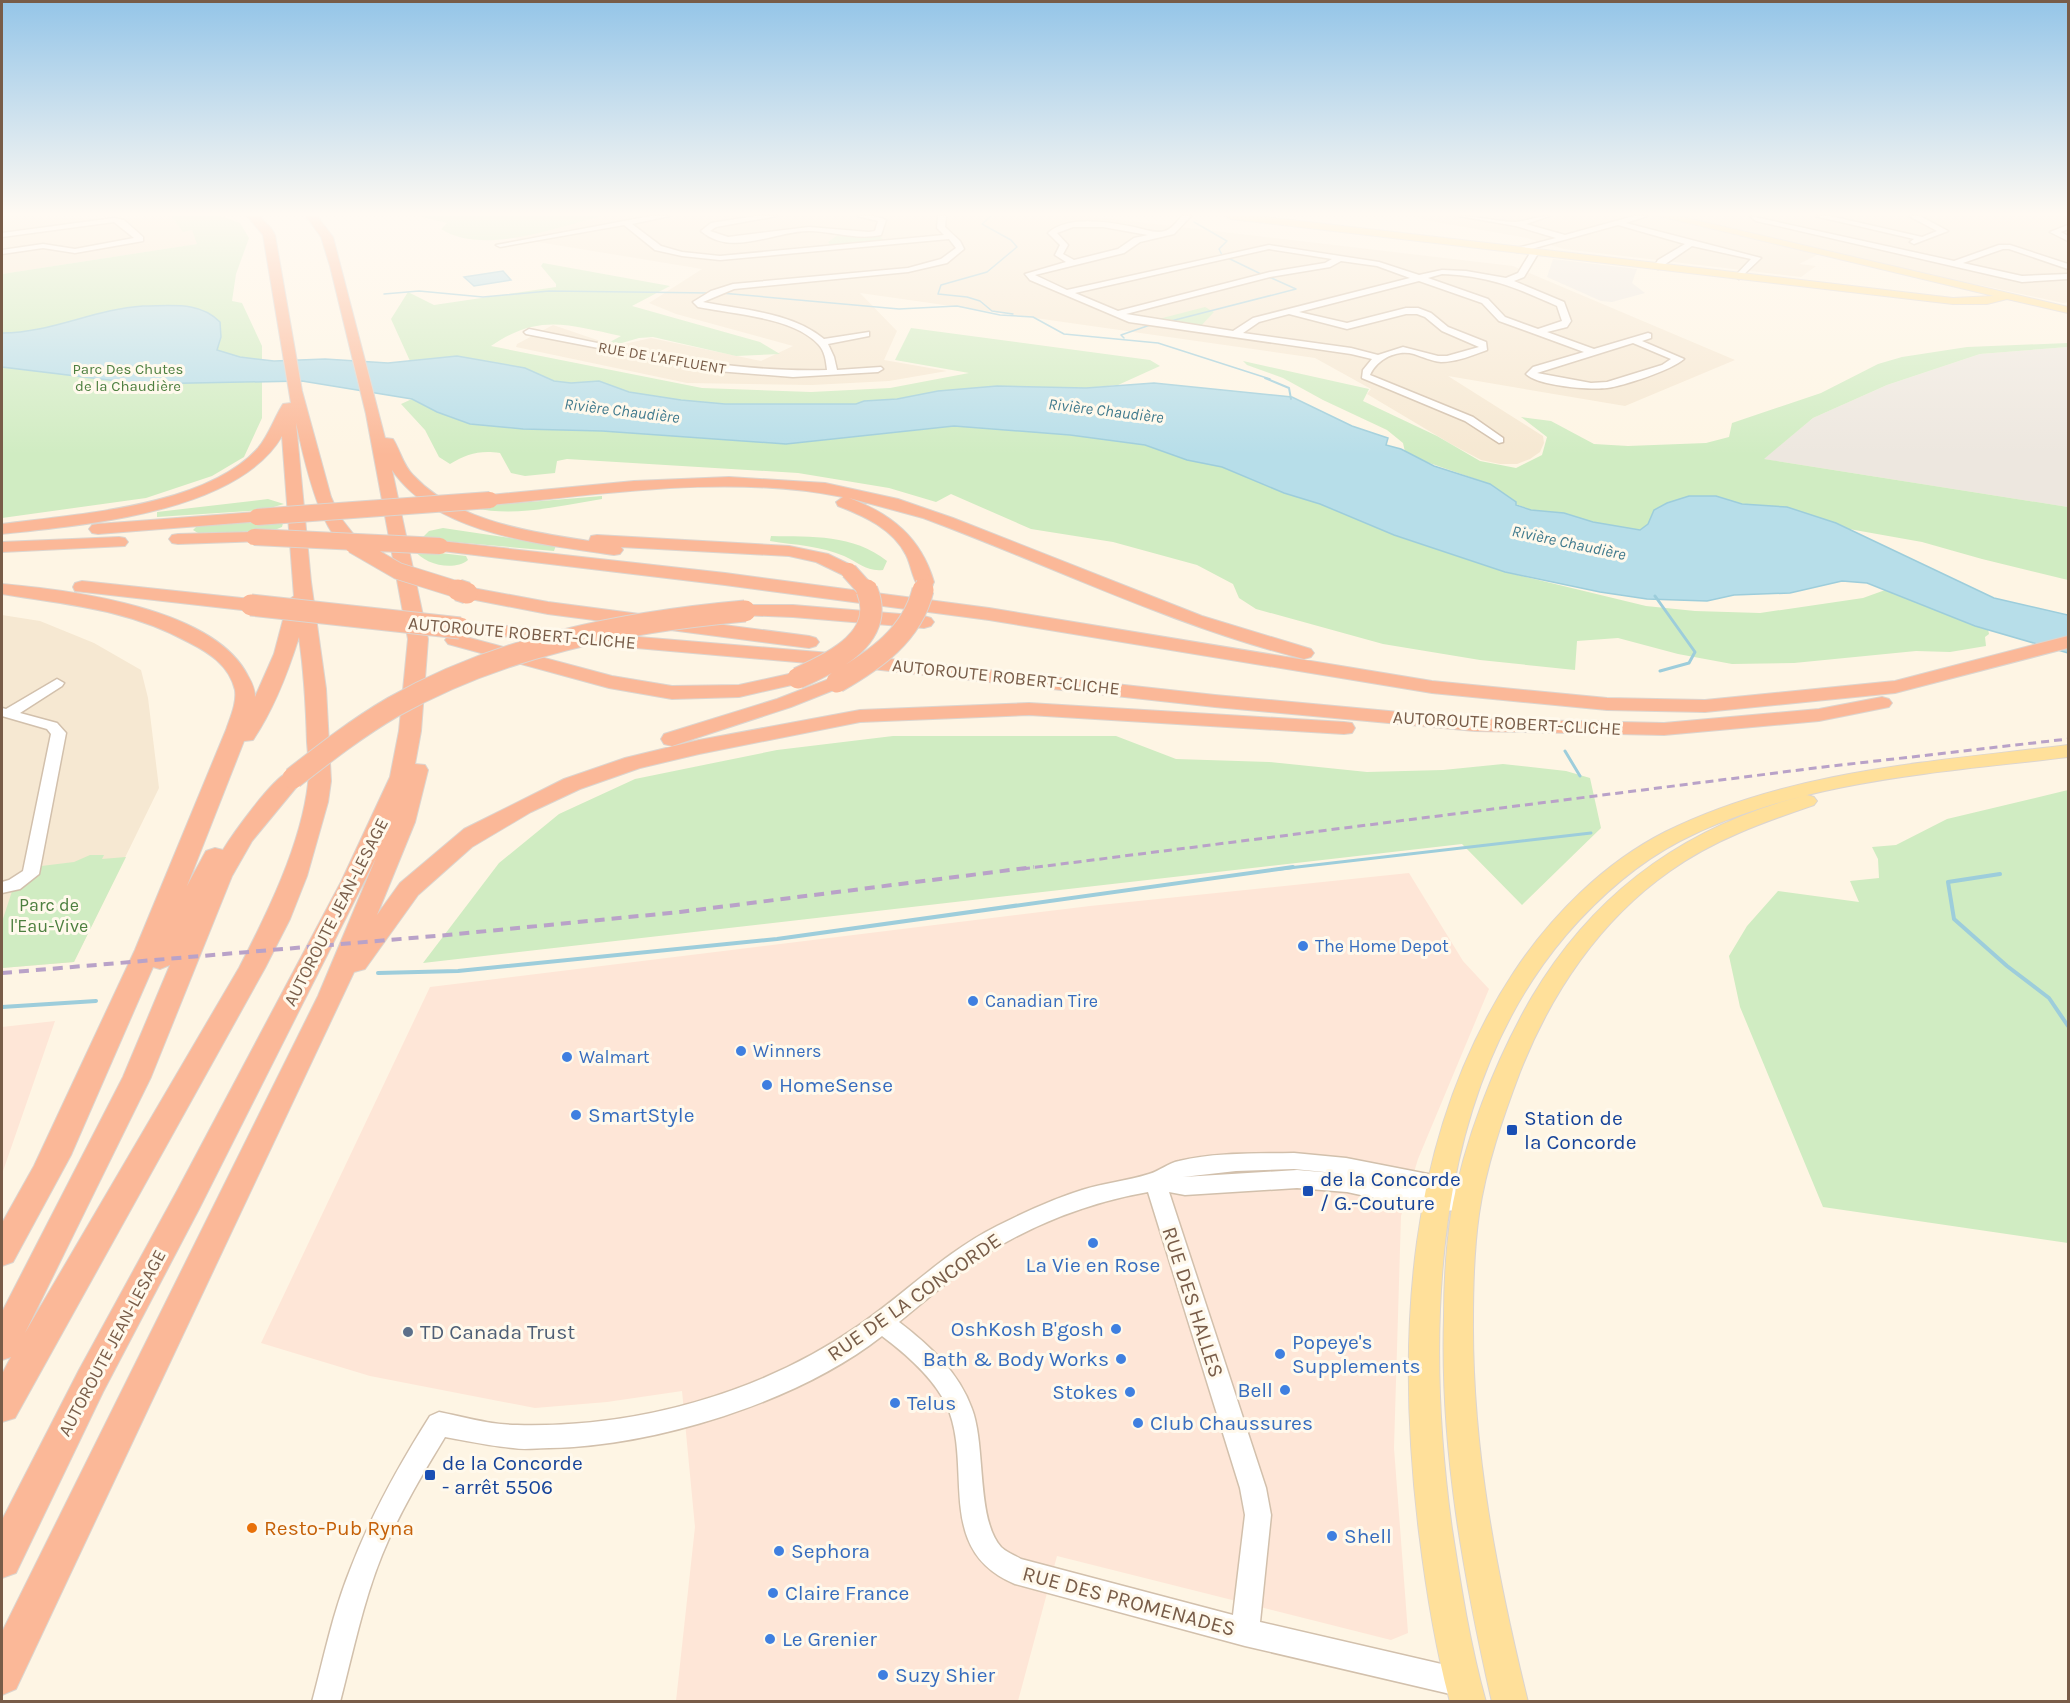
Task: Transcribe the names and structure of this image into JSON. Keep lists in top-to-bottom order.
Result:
{
  "streets": {
    "highway": ["AUTOROUTE ROBERT-CLICHE", "AUTOROUTE JEAN-LESAGE"],
    "street": [
      "RUE DE L'AFFLUENT",
      "RUE DE LA CONCORDE",
      "RUE DES HALLES",
      "RUE DES PROMENADES"
    ]
  },
  "crossings": [
    ["RUE DE LA CONCORDE", "RUE DES HALLES"],
    ["RUE DE LA CONCORDE", "RUE DES PROMENADES"],
    ["RUE DES HALLES", "RUE DES PROMENADES"]
  ],
  "water": ["Rivière Chaudière"],
  "parks": ["Parc Des Chutes de la Chaudière", "Parc de l'Eau-Vive"],
  "places": {
    "other": [
      "The Home Depot",
      "Canadian Tire",
      "Winners",
      "Walmart",
      "HomeSense",
      "SmartStyle",
      "La Vie en Rose",
      "OshKosh B'gosh",
      "TD Canada Trust",
      "Popeye's Supplements",
      "Bath & Body Works",
      "Bell",
      "Stokes",
      "Telus",
      "Club Chaussures",
      "Resto-Pub Ryna",
      "Shell",
      "Sephora",
      "Claire France",
      "Le Grenier",
      "Suzy Shier"
    ],
    "transit": ["Station de la Concorde", "de la Concorde / G.-Couture", "de la Concorde - arrêt 5506"]
  }
}
